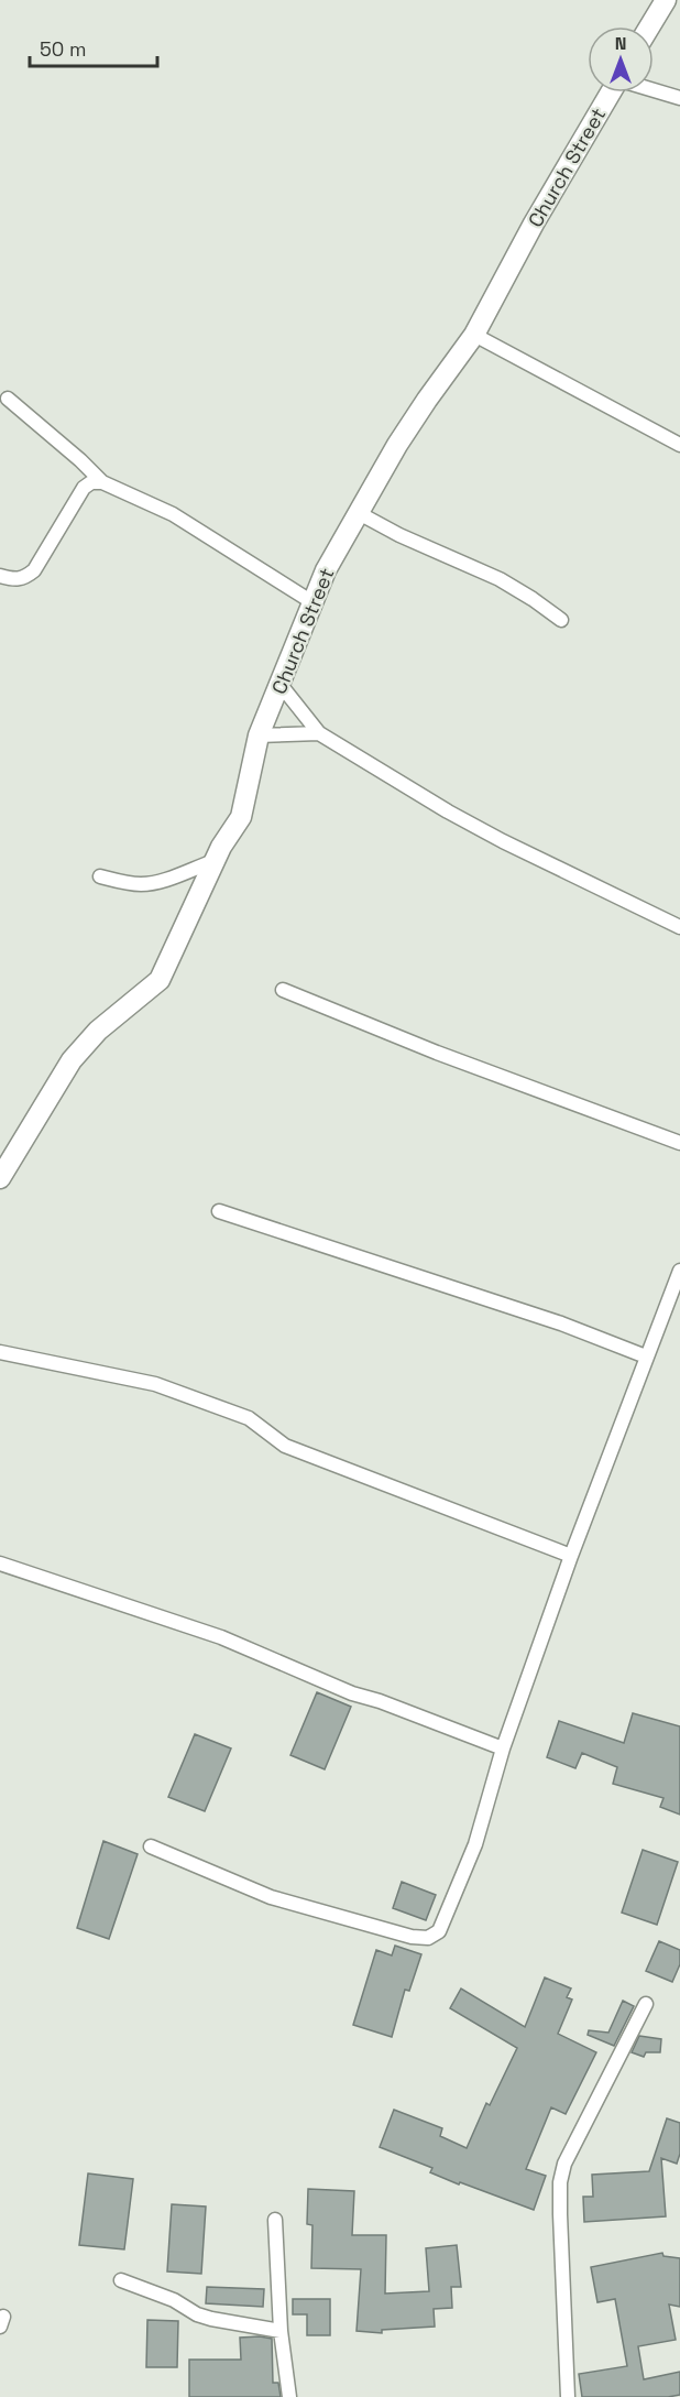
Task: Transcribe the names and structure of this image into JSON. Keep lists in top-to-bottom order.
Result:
{
  "streets": {
    "street": ["Church Street"]
  },
  "scale_bar": "50 m",
  "north": "top"
}
